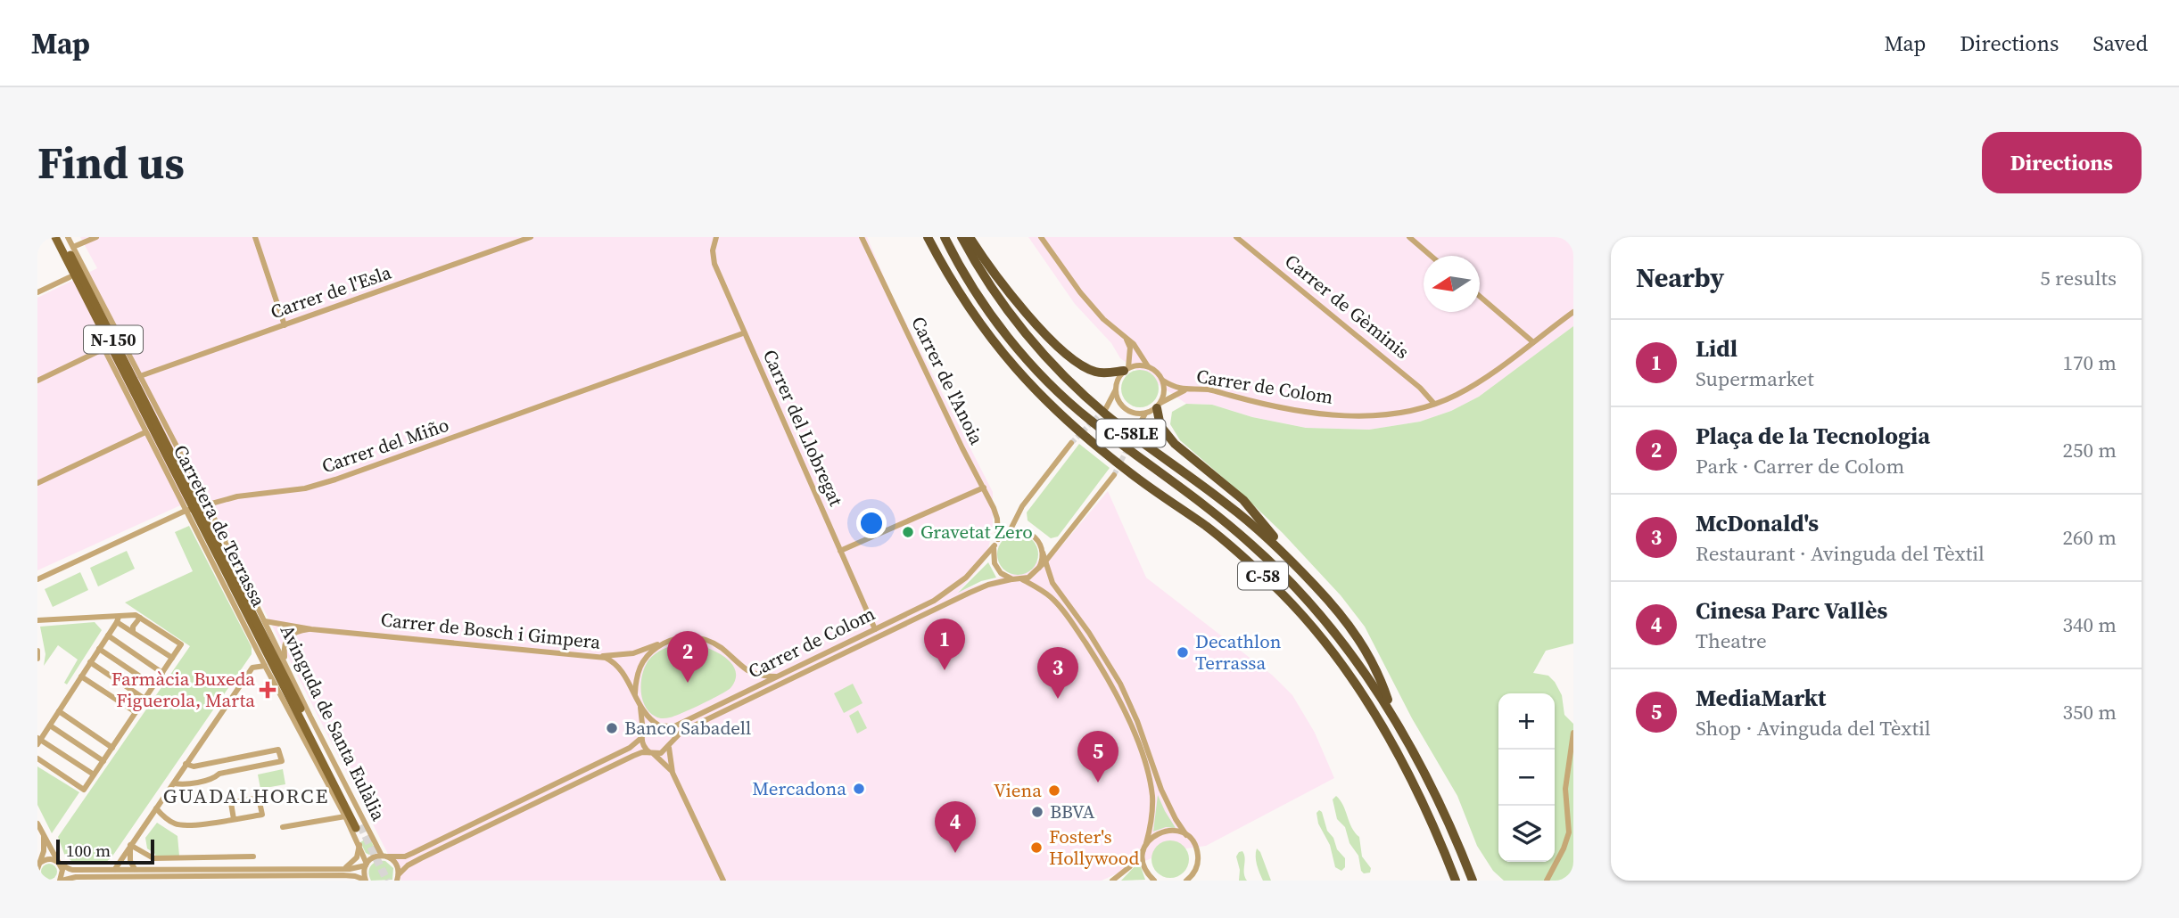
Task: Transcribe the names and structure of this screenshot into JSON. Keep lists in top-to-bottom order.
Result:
{
  "streets": {
    "highway": ["C-58LE", "C-58"],
    "main road": ["N-150", "Carretera de Terrassa"],
    "street": [
      "Carrer de l'Esla",
      "Carrer de Gèminis",
      "Carrer de l'Anoia",
      "Carrer de Colom",
      "Carrer del Llobregat",
      "Carrer del Miño",
      "Carrer de Bosch i Gimpera",
      "Avinguda de Santa Eulàlia"
    ]
  },
  "crossings": [
    ["Carrer de l'Esla", "Carretera de Terrassa"],
    ["Carrer de l'Esla", "Avinguda de Santa Eulàlia"],
    ["Carrer de Gèminis", "Carrer de Colom"],
    ["Carrer de l'Anoia", "Carrer de Colom"],
    ["Carrer de Colom", "Carrer del Llobregat"],
    ["Carrer de Colom", "Carrer de Bosch i Gimpera"],
    ["Carrer del Llobregat", "Carrer del Miño"],
    ["C-58LE", "C-58"],
    ["Carrer del Miño", "Avinguda de Santa Eulàlia"],
    ["Carretera de Terrassa", "Avinguda de Santa Eulàlia"],
    ["Carrer de Bosch i Gimpera", "Avinguda de Santa Eulàlia"]
  ],
  "districts": ["GUADALHORCE"],
  "places": {
    "other": [
      "Gravetat Zero",
      "Decathlon Terrassa",
      "Banco Sabadell",
      "Mercadona",
      "Viena",
      "BBVA",
      "Foster's Hollywood"
    ],
    "health": ["Farmàcia Buxeda Figuerola, Marta"]
  },
  "scale_bar": "100 m",
  "north": "left",
  "page": {
    "header": "Map",
    "nav": ["Map", "Directions", "Saved"],
    "buttons": "Directions",
    "title": "Find us",
    "heading": ["Nearby", "5 results"],
    "list": [
      {
        "mark": "1",
        "name": "Lidl",
        "note": "Supermarket",
        "value": "170 m"
      },
      {
        "mark": "2",
        "name": "Plaça de la Tecnologia",
        "note": "Park · Carrer de Colom",
        "value": "250 m"
      },
      {
        "mark": "3",
        "name": "McDonald's",
        "note": "Restaurant · Avinguda del Tèxtil",
        "value": "260 m"
      },
      {
        "mark": "4",
        "name": "Cinesa Parc Vallès",
        "note": "Theatre",
        "value": "340 m"
      },
      {
        "mark": "5",
        "name": "MediaMarkt",
        "note": "Shop · Avinguda del Tèxtil",
        "value": "350 m"
      }
    ],
    "pins": [
      "1",
      "2",
      "3",
      "5",
      "4"
    ],
    "map_buttons": ["+", "−"],
    "scale": "100 m"
  }
}
